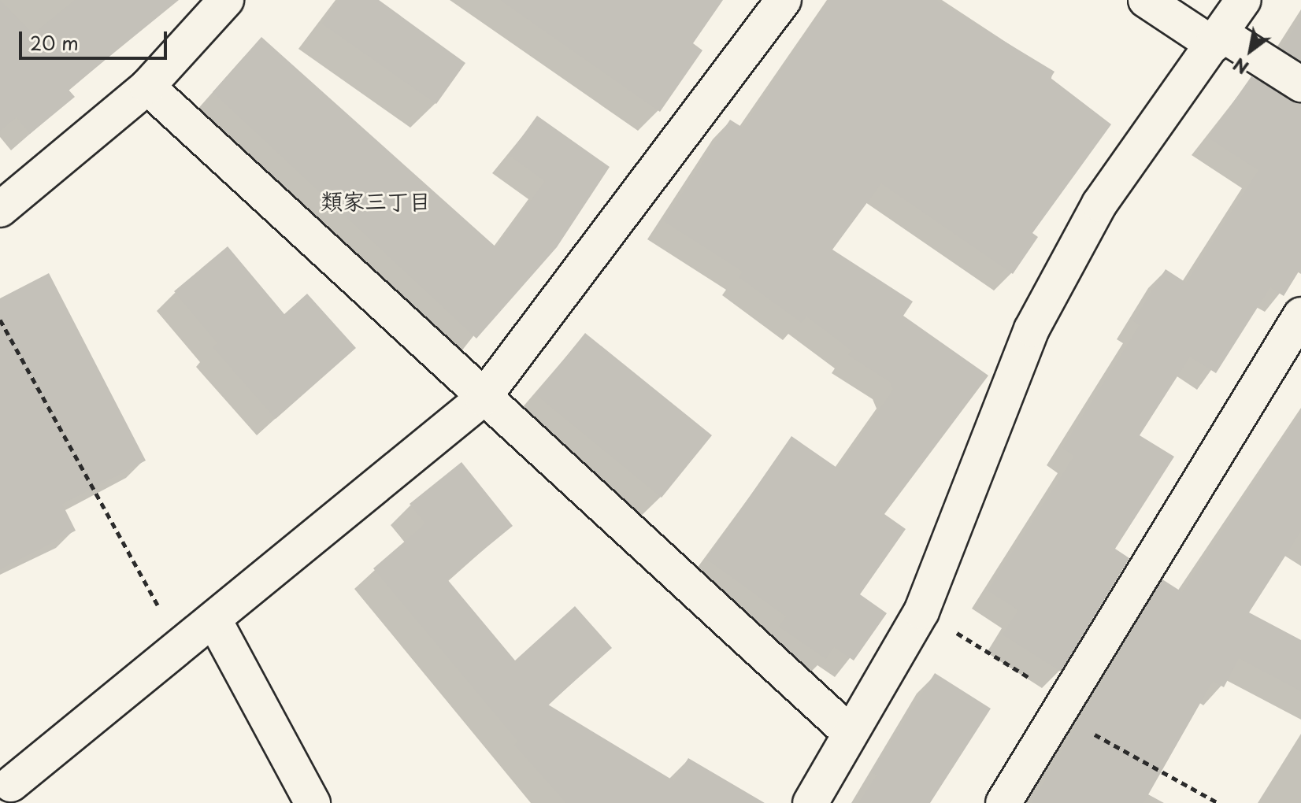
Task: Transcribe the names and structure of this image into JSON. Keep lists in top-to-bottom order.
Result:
{
  "districts": ["類家三丁目"],
  "scale_bar": "20 m",
  "north": "bottom left"
}
